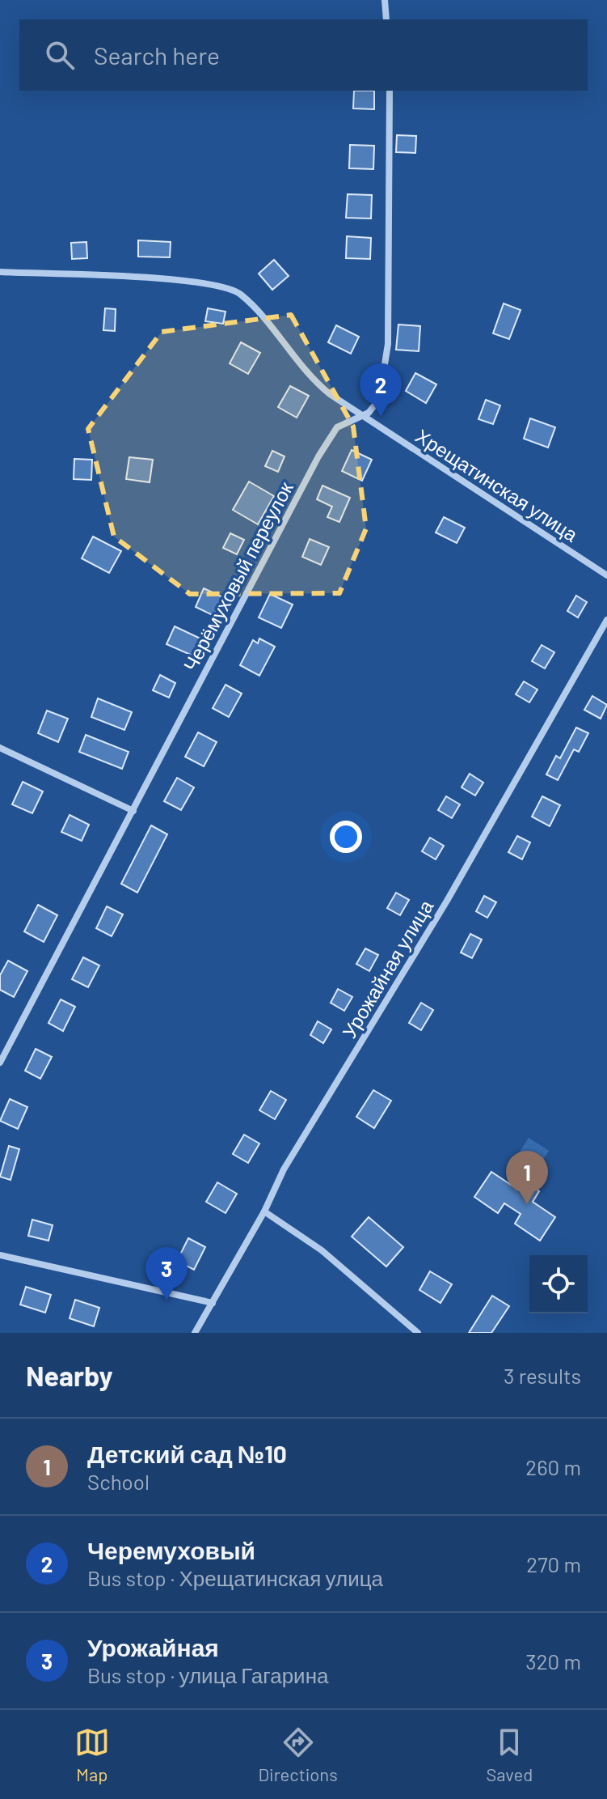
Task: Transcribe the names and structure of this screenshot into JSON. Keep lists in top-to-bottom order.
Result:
{
  "streets": {
    "street": ["Хрещатинская улица", "Черёмуховый переулок", "Урожайная улица"]
  },
  "crossings": [
    ["Хрещатинская улица", "Черёмуховый переулок"]
  ],
  "page": {
    "search": "Search here",
    "pins": ["2", "1", "3"],
    "heading": ["Nearby", "3 results"],
    "list": [
      {
        "mark": "1",
        "name": "Детский сад №10",
        "note": "School",
        "value": "260 m"
      },
      {
        "mark": "2",
        "name": "Черемуховый",
        "note": "Bus stop · Хрещатинская улица",
        "value": "270 m"
      },
      {
        "mark": "3",
        "name": "Урожайная",
        "note": "Bus stop · улица Гагарина",
        "value": "320 m"
      }
    ],
    "nav": ["Map", "Directions", "Saved"]
  }
}
